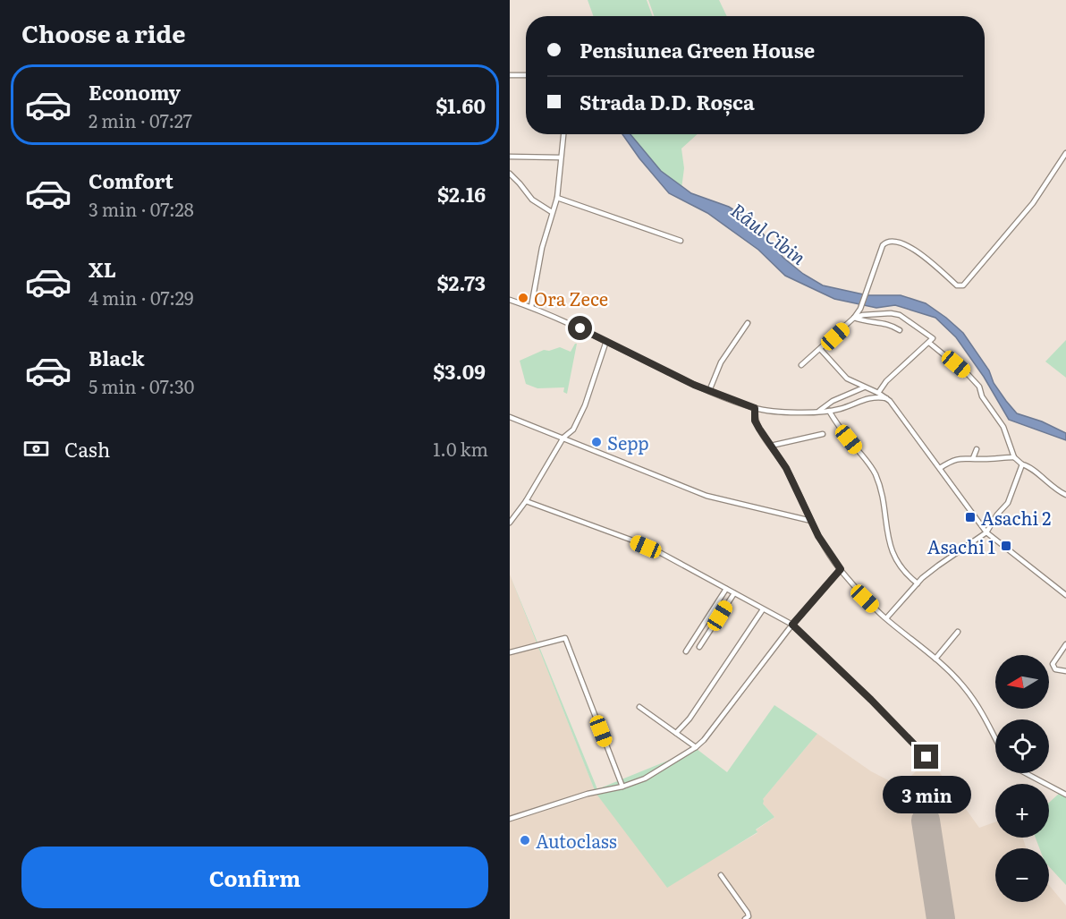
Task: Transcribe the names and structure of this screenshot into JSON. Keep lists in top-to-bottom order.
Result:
{
  "water": ["Râul Cibin"],
  "places": {
    "other": ["Ora Zece", "Sepp", "Autoclass"],
    "transit": ["Asachi 2", "Asachi 1"]
  },
  "north": "left",
  "page": {
    "heading": "Choose a ride",
    "banner": ["Pensiunea Green House", "Strada D.D. Roșca"],
    "list": [
      {
        "name": "Economy",
        "note": "2 min · 07:27",
        "value": "$1.60"
      },
      {
        "name": "Comfort",
        "note": "3 min · 07:28",
        "value": "$2.16"
      },
      {
        "name": "XL",
        "note": "4 min · 07:29",
        "value": "$2.73"
      },
      {
        "name": "Black",
        "note": "5 min · 07:30",
        "value": "$3.09"
      }
    ],
    "pay": ["Cash", "1.0 km"],
    "map_buttons": ["+", "−"],
    "bubble": "3 min",
    "buttons": "Confirm"
  }
}
